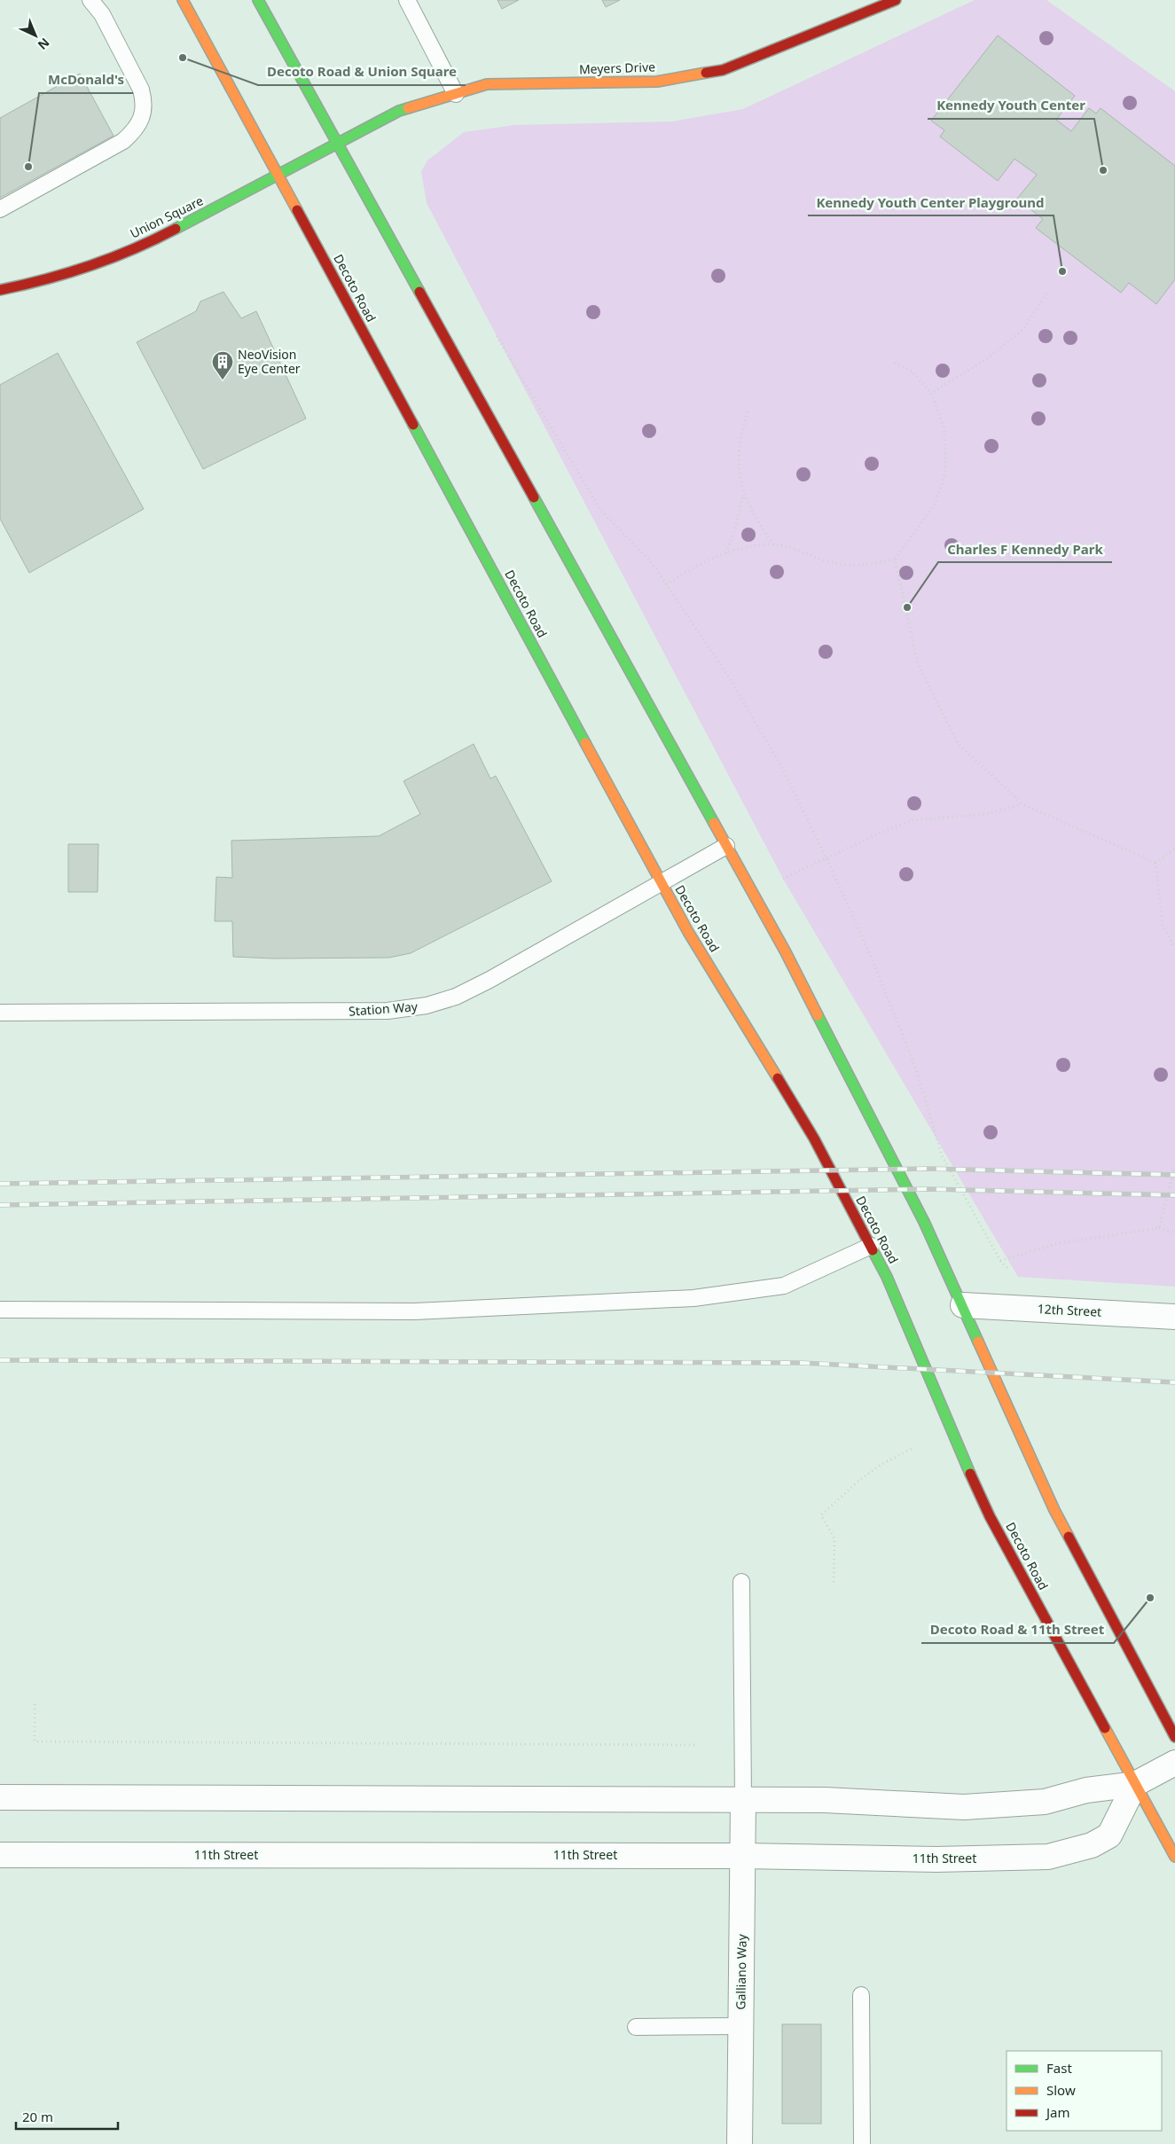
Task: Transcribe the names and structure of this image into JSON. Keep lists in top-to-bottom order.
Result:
{
  "streets": {
    "main road": ["Meyers Drive", "Union Square", "Decoto Road"],
    "street": ["12th Street", "11th Street", "Galliano Way"],
    "lane": ["Station Way"]
  },
  "crossings": [
    ["Meyers Drive", "Union Square"],
    ["Union Square", "Decoto Road"],
    ["Decoto Road", "Station Way"],
    ["Decoto Road", "11th Street"],
    ["11th Street", "Galliano Way"]
  ],
  "places": {
    "other": [
      "Decoto Road & Union Square",
      "McDonald's",
      "Kennedy Youth Center",
      "Kennedy Youth Center Playground",
      "Charles F Kennedy Park",
      "Decoto Road & 11th Street"
    ],
    "building": ["NeoVision Eye Center"]
  },
  "legend": ["Fast", "Slow", "Jam"],
  "scale_bar": "20 m",
  "north": "bottom right"
}
